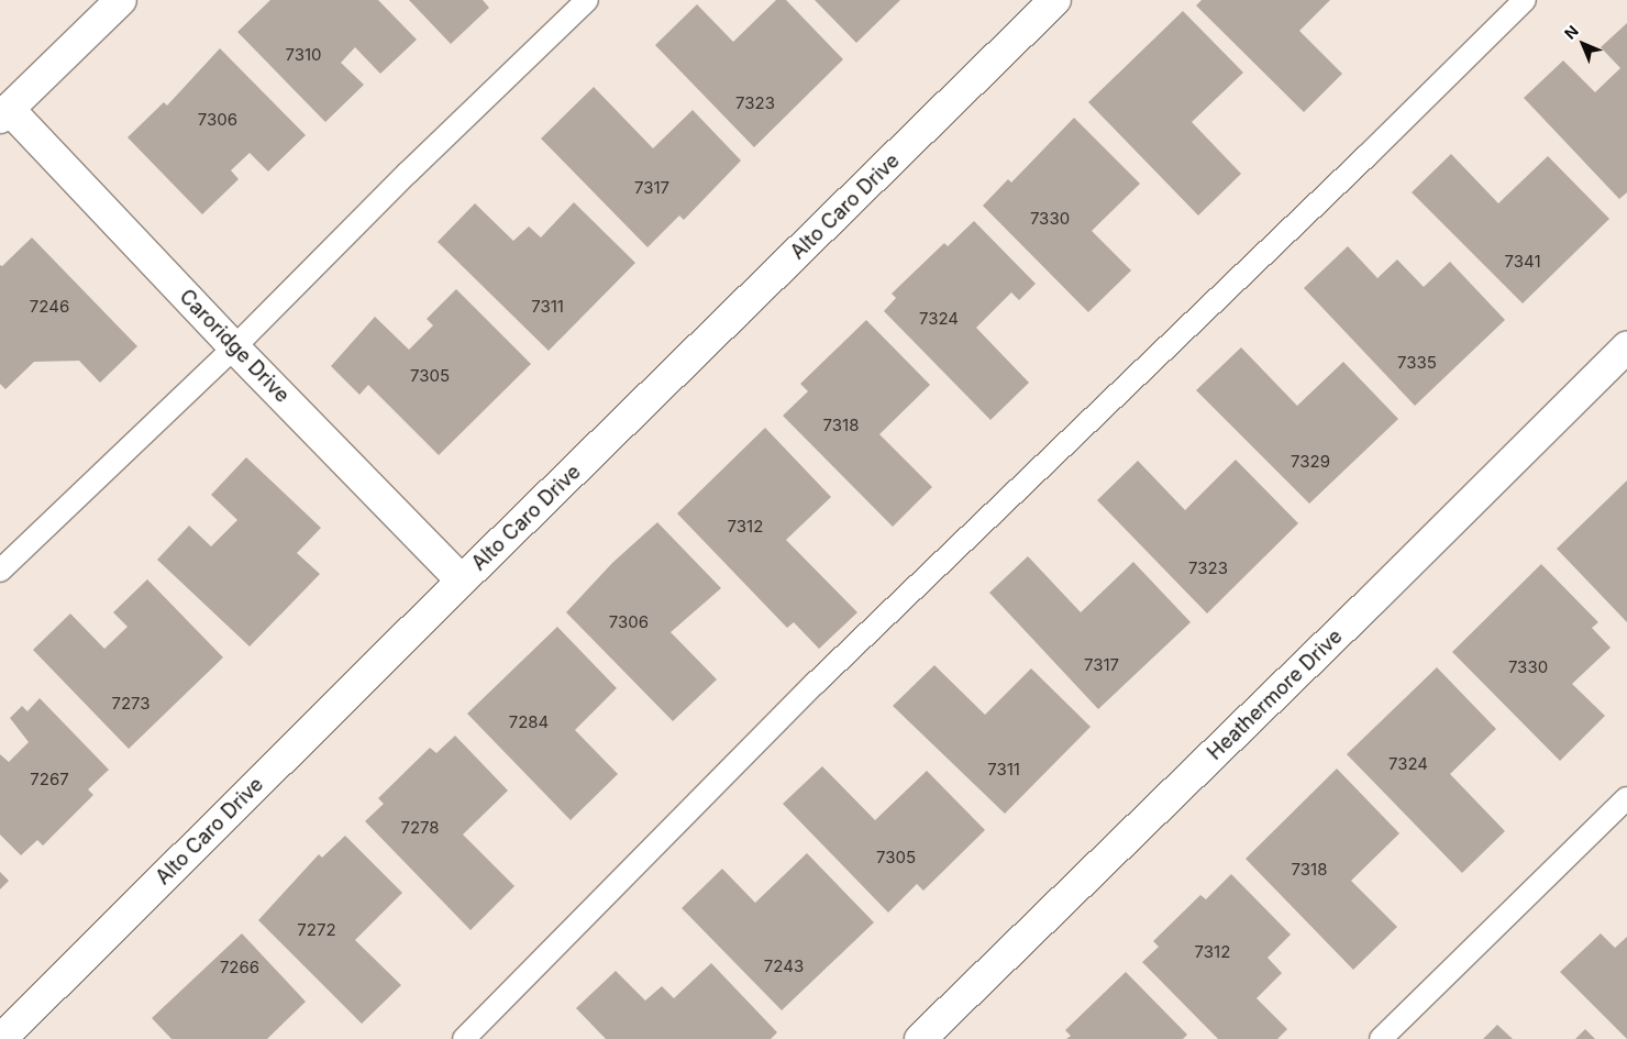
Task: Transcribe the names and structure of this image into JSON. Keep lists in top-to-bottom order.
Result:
{
  "streets": {
    "street": ["Alto Caro Drive", "Caroridge Drive", "Heathermore Drive"]
  },
  "crossings": [
    ["Alto Caro Drive", "Caroridge Drive"]
  ],
  "house_numbers": [
    "7310",
    "7323",
    "7306",
    "7317",
    "7330",
    "7341",
    "7246",
    "7311",
    "7324",
    "7335",
    "7305",
    "7318",
    "7329",
    "7312",
    "7323",
    "7306",
    "7317",
    "7330",
    "7273",
    "7284",
    "7324",
    "7311",
    "7267",
    "7278",
    "7305",
    "7318",
    "7272",
    "7312",
    "7243",
    "7266"
  ],
  "north": "top left"
}
